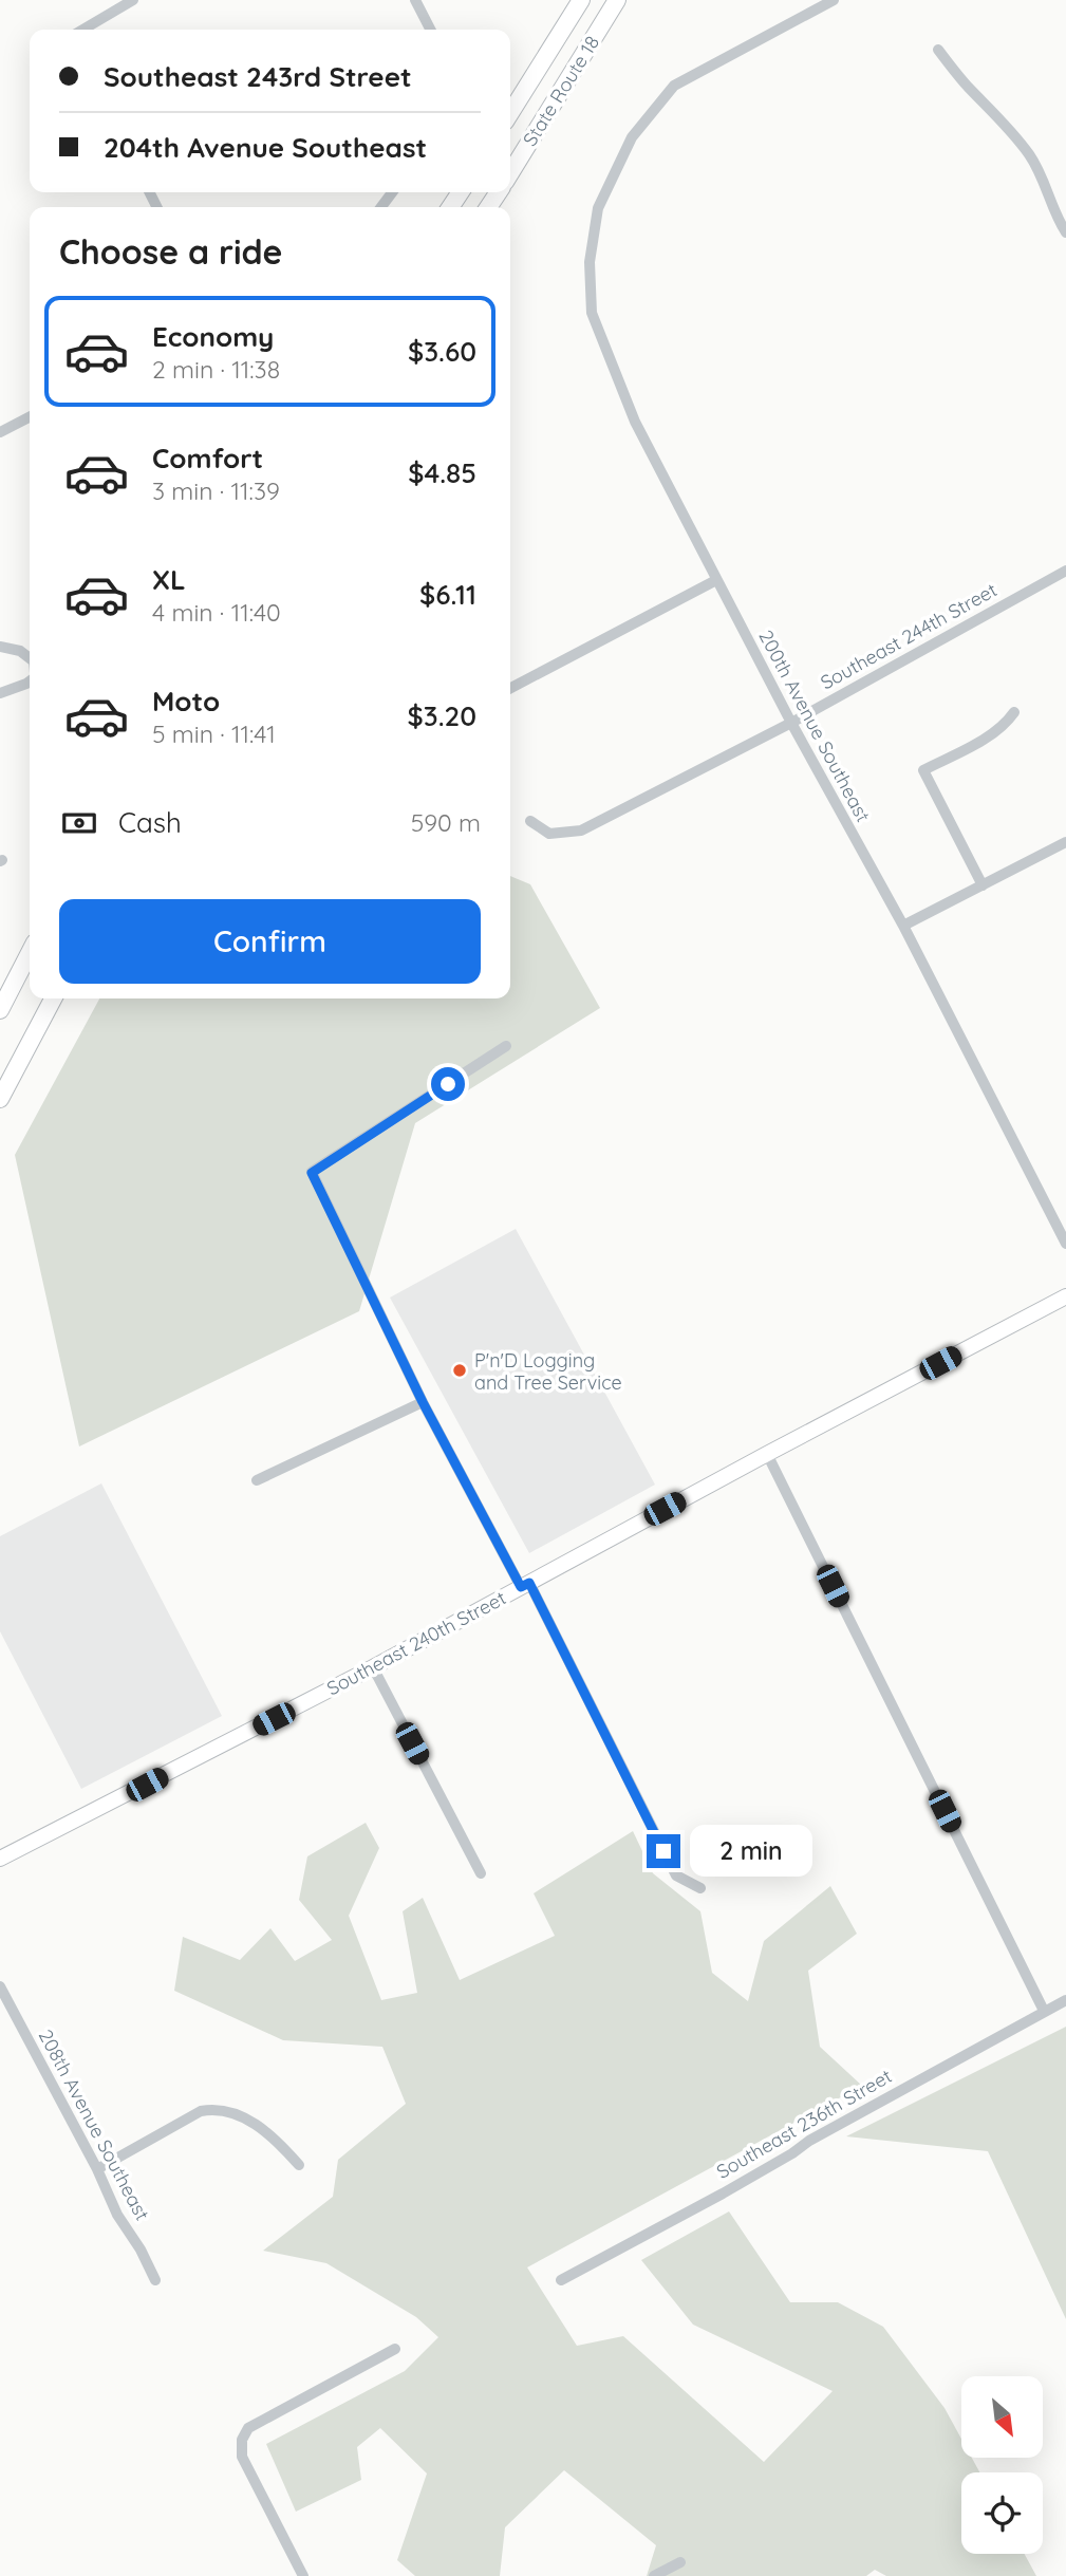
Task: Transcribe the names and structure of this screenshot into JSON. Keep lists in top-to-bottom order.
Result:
{
  "streets": {
    "highway": ["State Route 18"],
    "main road": ["Southeast 240th Street"],
    "street": [
      "Southeast 244th Street",
      "200th Avenue Southeast",
      "Southeast 236th Street",
      "208th Avenue Southeast"
    ]
  },
  "crossings": [
    ["Southeast 244th Street", "200th Avenue Southeast"]
  ],
  "places": ["P'n'D Logging and Tree Service"],
  "north": "bottom right",
  "page": {
    "banner": ["Southeast 243rd Street", "204th Avenue Southeast"],
    "heading": "Choose a ride",
    "list": [
      {
        "name": "Economy",
        "note": "2 min · 11:38",
        "value": "$3.60"
      },
      {
        "name": "Comfort",
        "note": "3 min · 11:39",
        "value": "$4.85"
      },
      {
        "name": "XL",
        "note": "4 min · 11:40",
        "value": "$6.11"
      },
      {
        "name": "Moto",
        "note": "5 min · 11:41",
        "value": "$3.20"
      }
    ],
    "pay": ["Cash", "590 m"],
    "buttons": "Confirm",
    "bubble": "2 min"
  }
}
